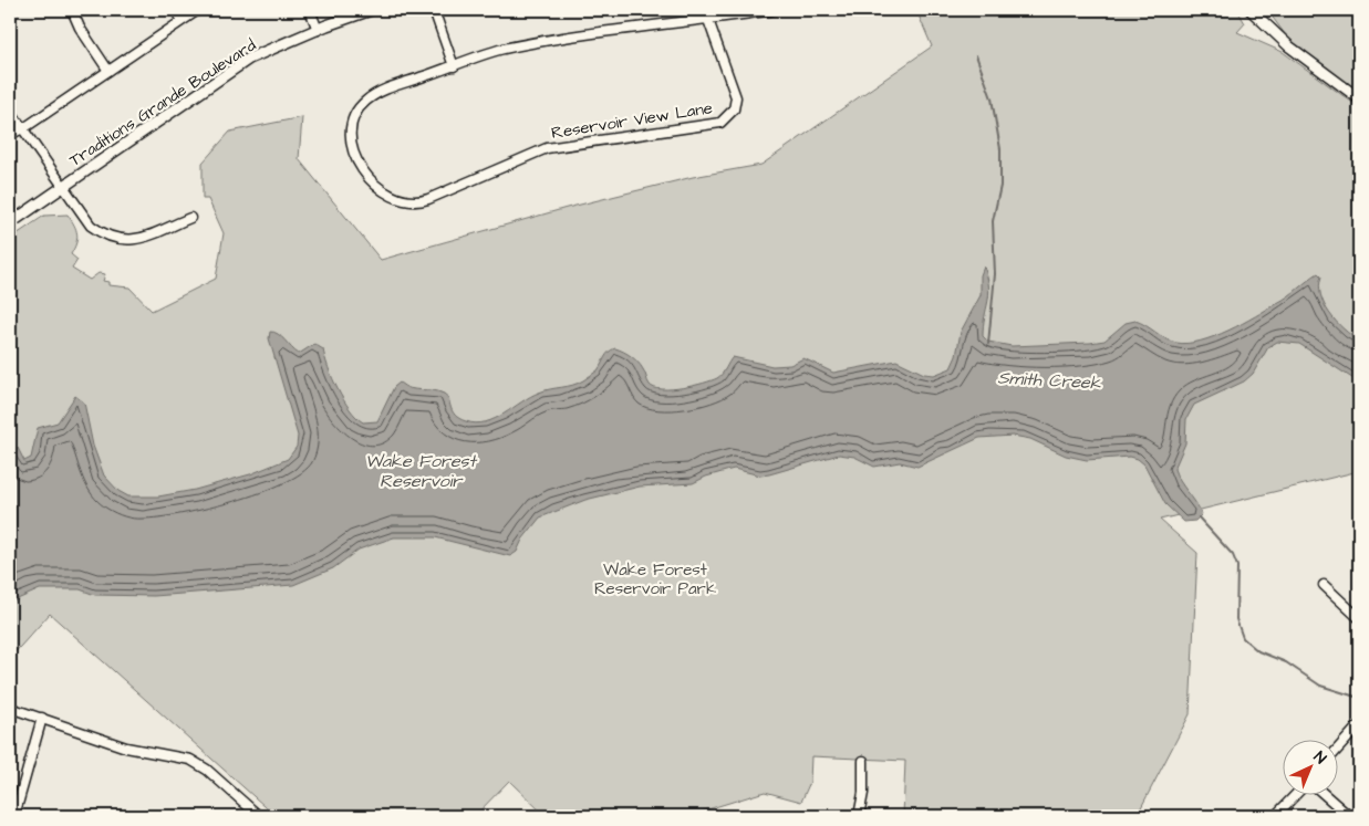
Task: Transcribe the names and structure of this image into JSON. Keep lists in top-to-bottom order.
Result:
{
  "streets": {
    "main road": ["Traditions Grande Boulevard"],
    "street": ["Reservoir View Lane"]
  },
  "water": ["Smith Creek", "Wake Forest Reservoir"],
  "parks": ["Wake Forest Reservoir Park"],
  "north": "top right"
}
